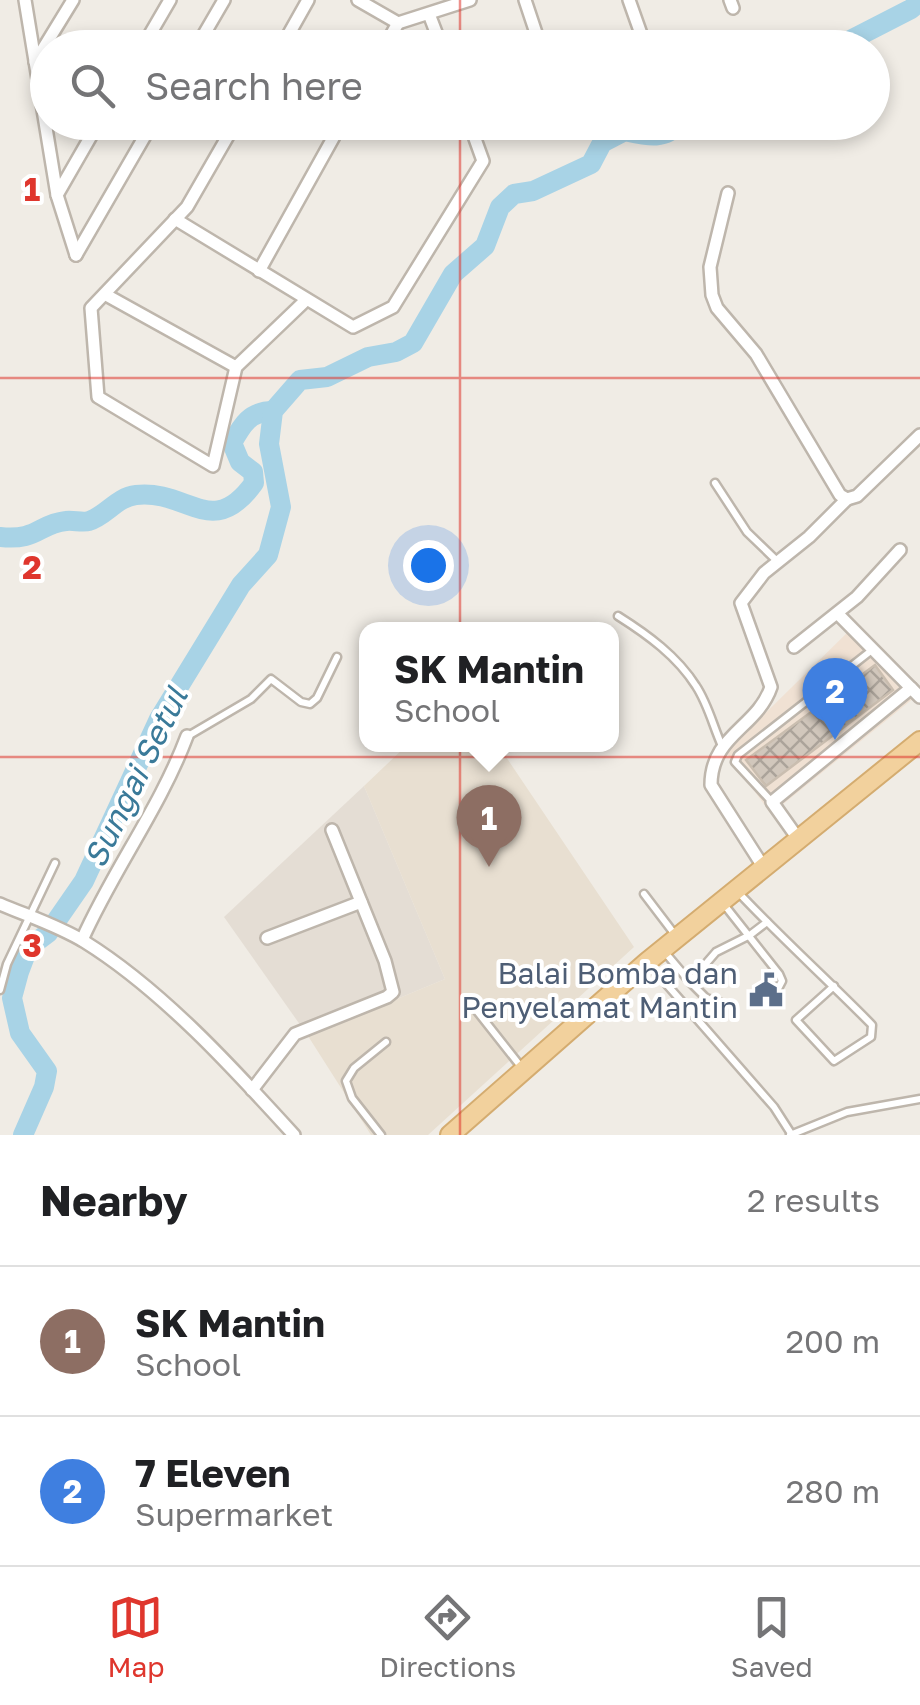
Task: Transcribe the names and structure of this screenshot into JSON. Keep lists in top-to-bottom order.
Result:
{
  "water": ["Sungai Setul"],
  "places": {
    "public building": ["Balai Bomba dan Penyelamat Mantin"]
  },
  "page": {
    "search": "Search here",
    "popup": ["SK Mantin", "School"],
    "pins": ["2", "1"],
    "heading": ["Nearby", "2 results"],
    "list": [
      {
        "mark": "1",
        "name": "SK Mantin",
        "note": "School",
        "value": "200 m"
      },
      {
        "mark": "2",
        "name": "7 Eleven",
        "note": "Supermarket",
        "value": "280 m"
      }
    ],
    "nav": ["Map", "Directions", "Saved"]
  },
  "grid": {
    "rows": ["1", "2", "3"]
  }
}
